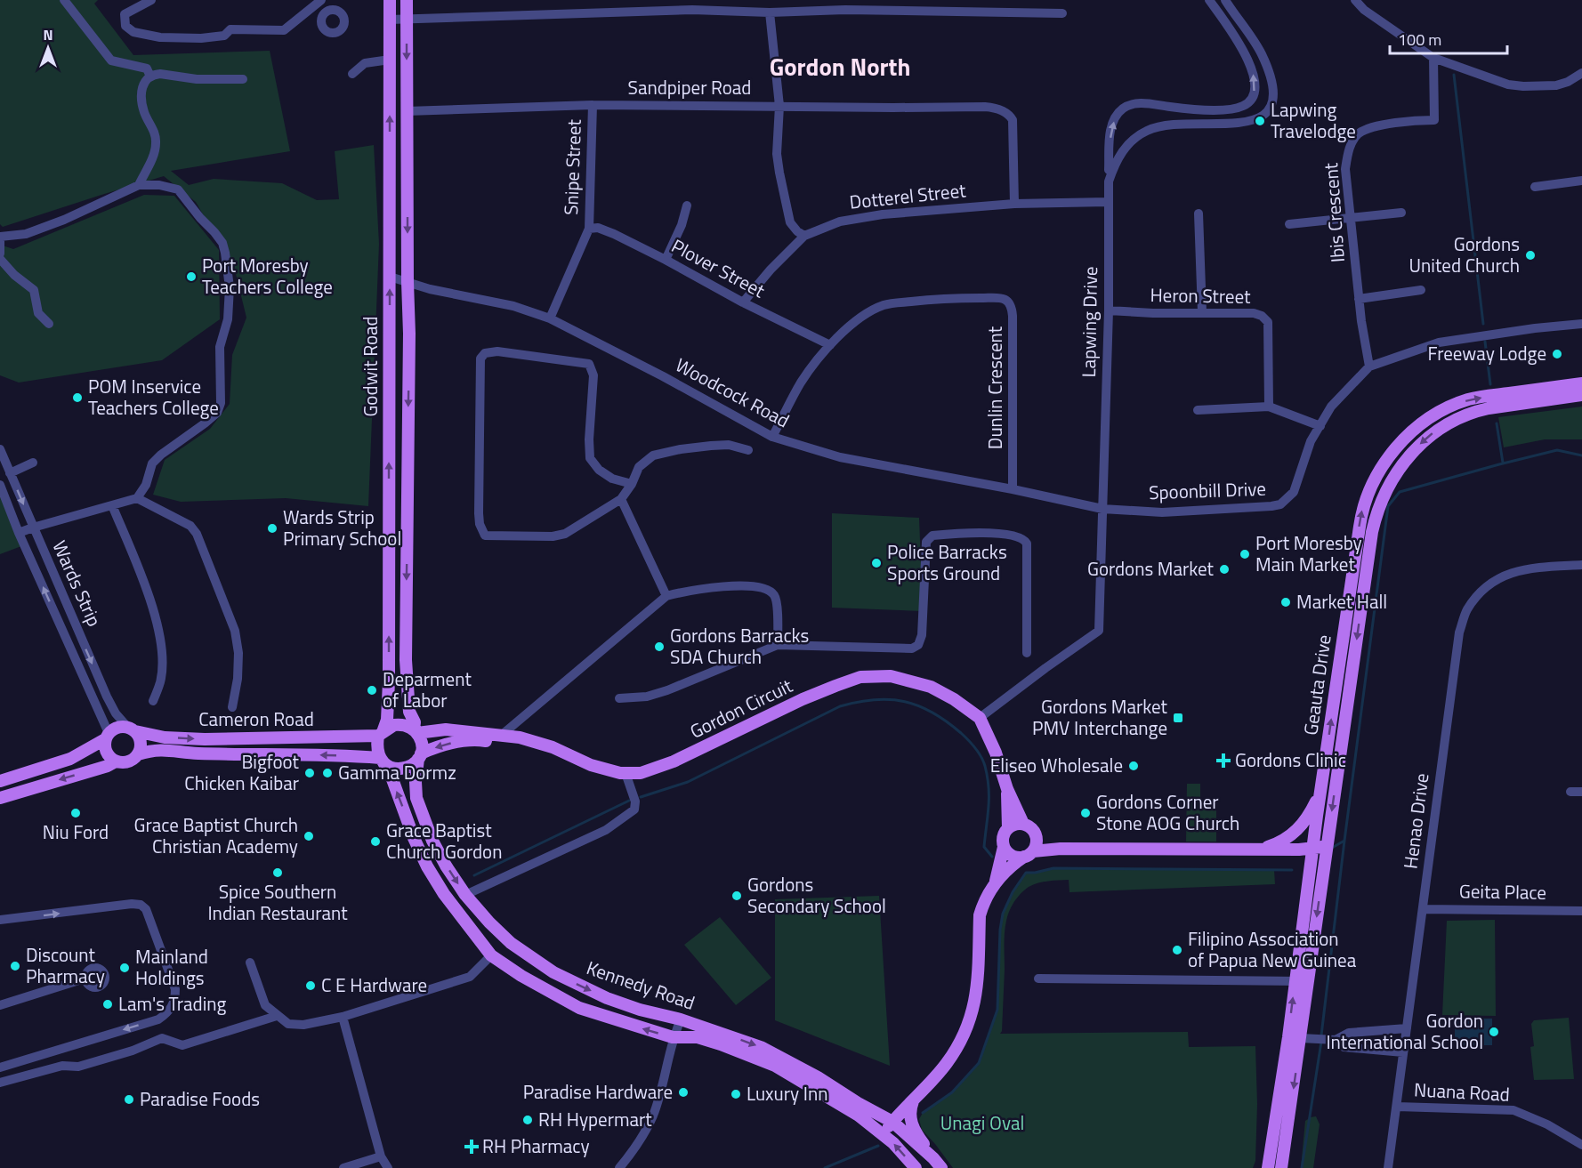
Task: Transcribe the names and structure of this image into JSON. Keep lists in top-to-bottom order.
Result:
{
  "streets": {
    "main road": [
      "Godwit Road",
      "Geauta Drive",
      "Gordon Circuit",
      "Cameron Road",
      "Kennedy Road"
    ],
    "street": [
      "Sandpiper Road",
      "Snipe Street",
      "Dotterel Street",
      "Ibis Crescent",
      "Plover Street",
      "Heron Street",
      "Lapwing Drive",
      "Dunlin Crescent",
      "Woodcock Road",
      "Spoonbill Drive",
      "Wards Strip",
      "Henao Drive",
      "Geita Place",
      "Nuana Road"
    ]
  },
  "crossings": [
    ["Sandpiper Road", "Snipe Street"],
    ["Sandpiper Road", "Dotterel Street"],
    ["Sandpiper Road", "Godwit Road"],
    ["Snipe Street", "Plover Street"],
    ["Snipe Street", "Woodcock Road"],
    ["Dotterel Street", "Plover Street"],
    ["Dotterel Street", "Lapwing Drive"],
    ["Ibis Crescent", "Spoonbill Drive"],
    ["Plover Street", "Dunlin Crescent"],
    ["Heron Street", "Lapwing Drive"],
    ["Lapwing Drive", "Woodcock Road"],
    ["Lapwing Drive", "Spoonbill Drive"],
    ["Lapwing Drive", "Gordon Circuit"],
    ["Godwit Road", "Woodcock Road"],
    ["Godwit Road", "Gordon Circuit"],
    ["Godwit Road", "Cameron Road"],
    ["Godwit Road", "Kennedy Road"],
    ["Dunlin Crescent", "Woodcock Road"],
    ["Woodcock Road", "Spoonbill Drive"],
    ["Wards Strip", "Cameron Road"],
    ["Gordon Circuit", "Cameron Road"],
    ["Gordon Circuit", "Kennedy Road"],
    ["Cameron Road", "Kennedy Road"],
    ["Henao Drive", "Geita Place"],
    ["Henao Drive", "Nuana Road"]
  ],
  "districts": ["Gordon North"],
  "parks": ["Unagi Oval"],
  "places": {
    "other": [
      "Lapwing Travelodge",
      "Gordons United Church",
      "Port Moresby Teachers College",
      "Freeway Lodge",
      "POM Inservice Teachers College",
      "Wards Strip Primary School",
      "Port Moresby Main Market",
      "Police Barracks Sports Ground",
      "Gordons Market",
      "Market Hall",
      "Gordons Barracks SDA Church",
      "Deparment of Labor",
      "Eliseo Wholesale",
      "Bigfoot Chicken Kaibar",
      "Gamma Dormz",
      "Niu Ford",
      "Gordons Corner Stone AOG Church",
      "Grace Baptist Church Christian Academy",
      "Grace Baptist Church Gordon",
      "Spice Southern Indian Restaurant",
      "Gordons Secondary School",
      "Filipino Association of Papua New Guinea",
      "Discount Pharmacy",
      "Mainland Holdings",
      "C E Hardware",
      "Lam's Trading",
      "Gordon International School",
      "Paradise Hardware",
      "Luxury Inn",
      "Paradise Foods",
      "RH Hypermart"
    ],
    "transit": ["Gordons Market PMV Interchange"],
    "health": ["Gordons Clinic", "RH Pharmacy"]
  },
  "scale_bar": "100 m",
  "north": "top"
}
